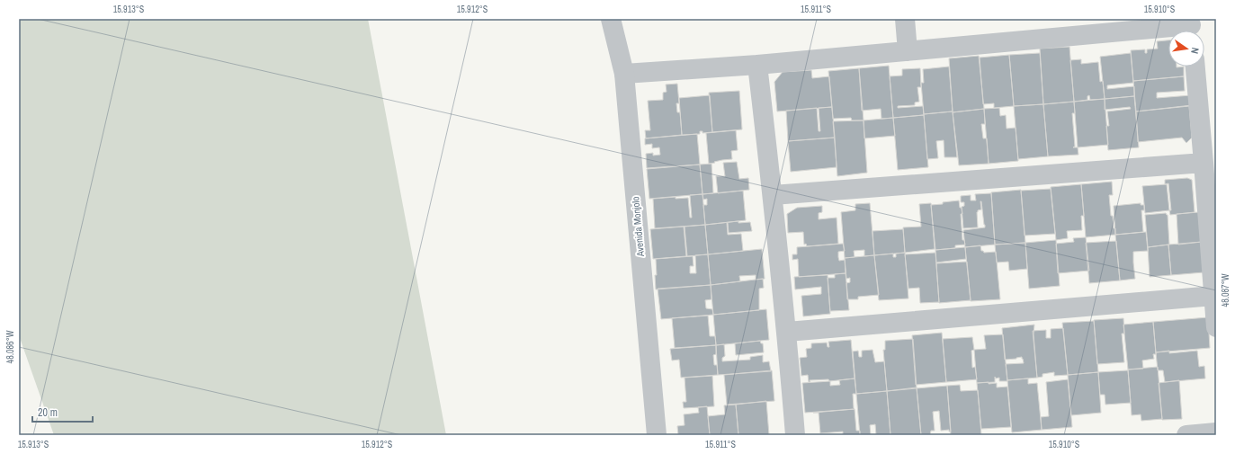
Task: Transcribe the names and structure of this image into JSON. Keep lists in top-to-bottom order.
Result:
{
  "streets": {
    "street": ["Avenida Monjolo"]
  },
  "scale_bar": "20 m",
  "north": "right",
  "coordinates": [
    "15.913°S",
    "15.912°S",
    "15.911°S",
    "15.910°S",
    "48.087°W",
    "48.086°W"
  ]
}
